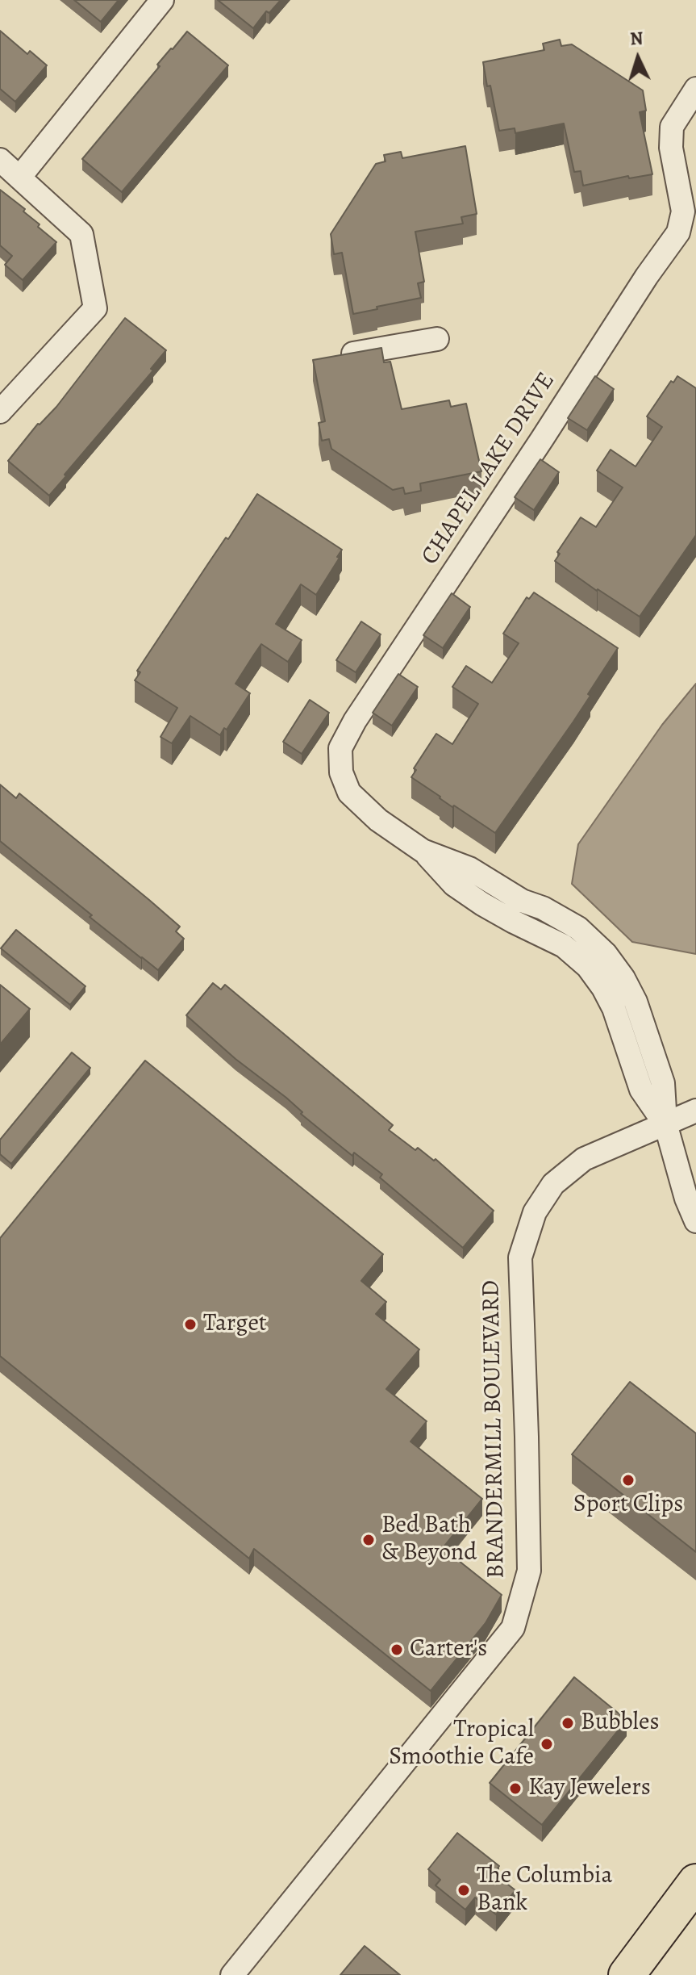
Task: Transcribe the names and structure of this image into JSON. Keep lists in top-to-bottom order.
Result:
{
  "streets": {
    "street": ["CHAPEL LAKE DRIVE", "BRANDERMILL BOULEVARD"]
  },
  "crossings": [
    ["CHAPEL LAKE DRIVE", "BRANDERMILL BOULEVARD"]
  ],
  "places": [
    "Target",
    "Sport Clips",
    "Bed Bath & Beyond",
    "Carter's",
    "Bubbles",
    "Tropical Smoothie Cafe",
    "Kay Jewelers",
    "The Columbia Bank"
  ],
  "north": "top"
}
